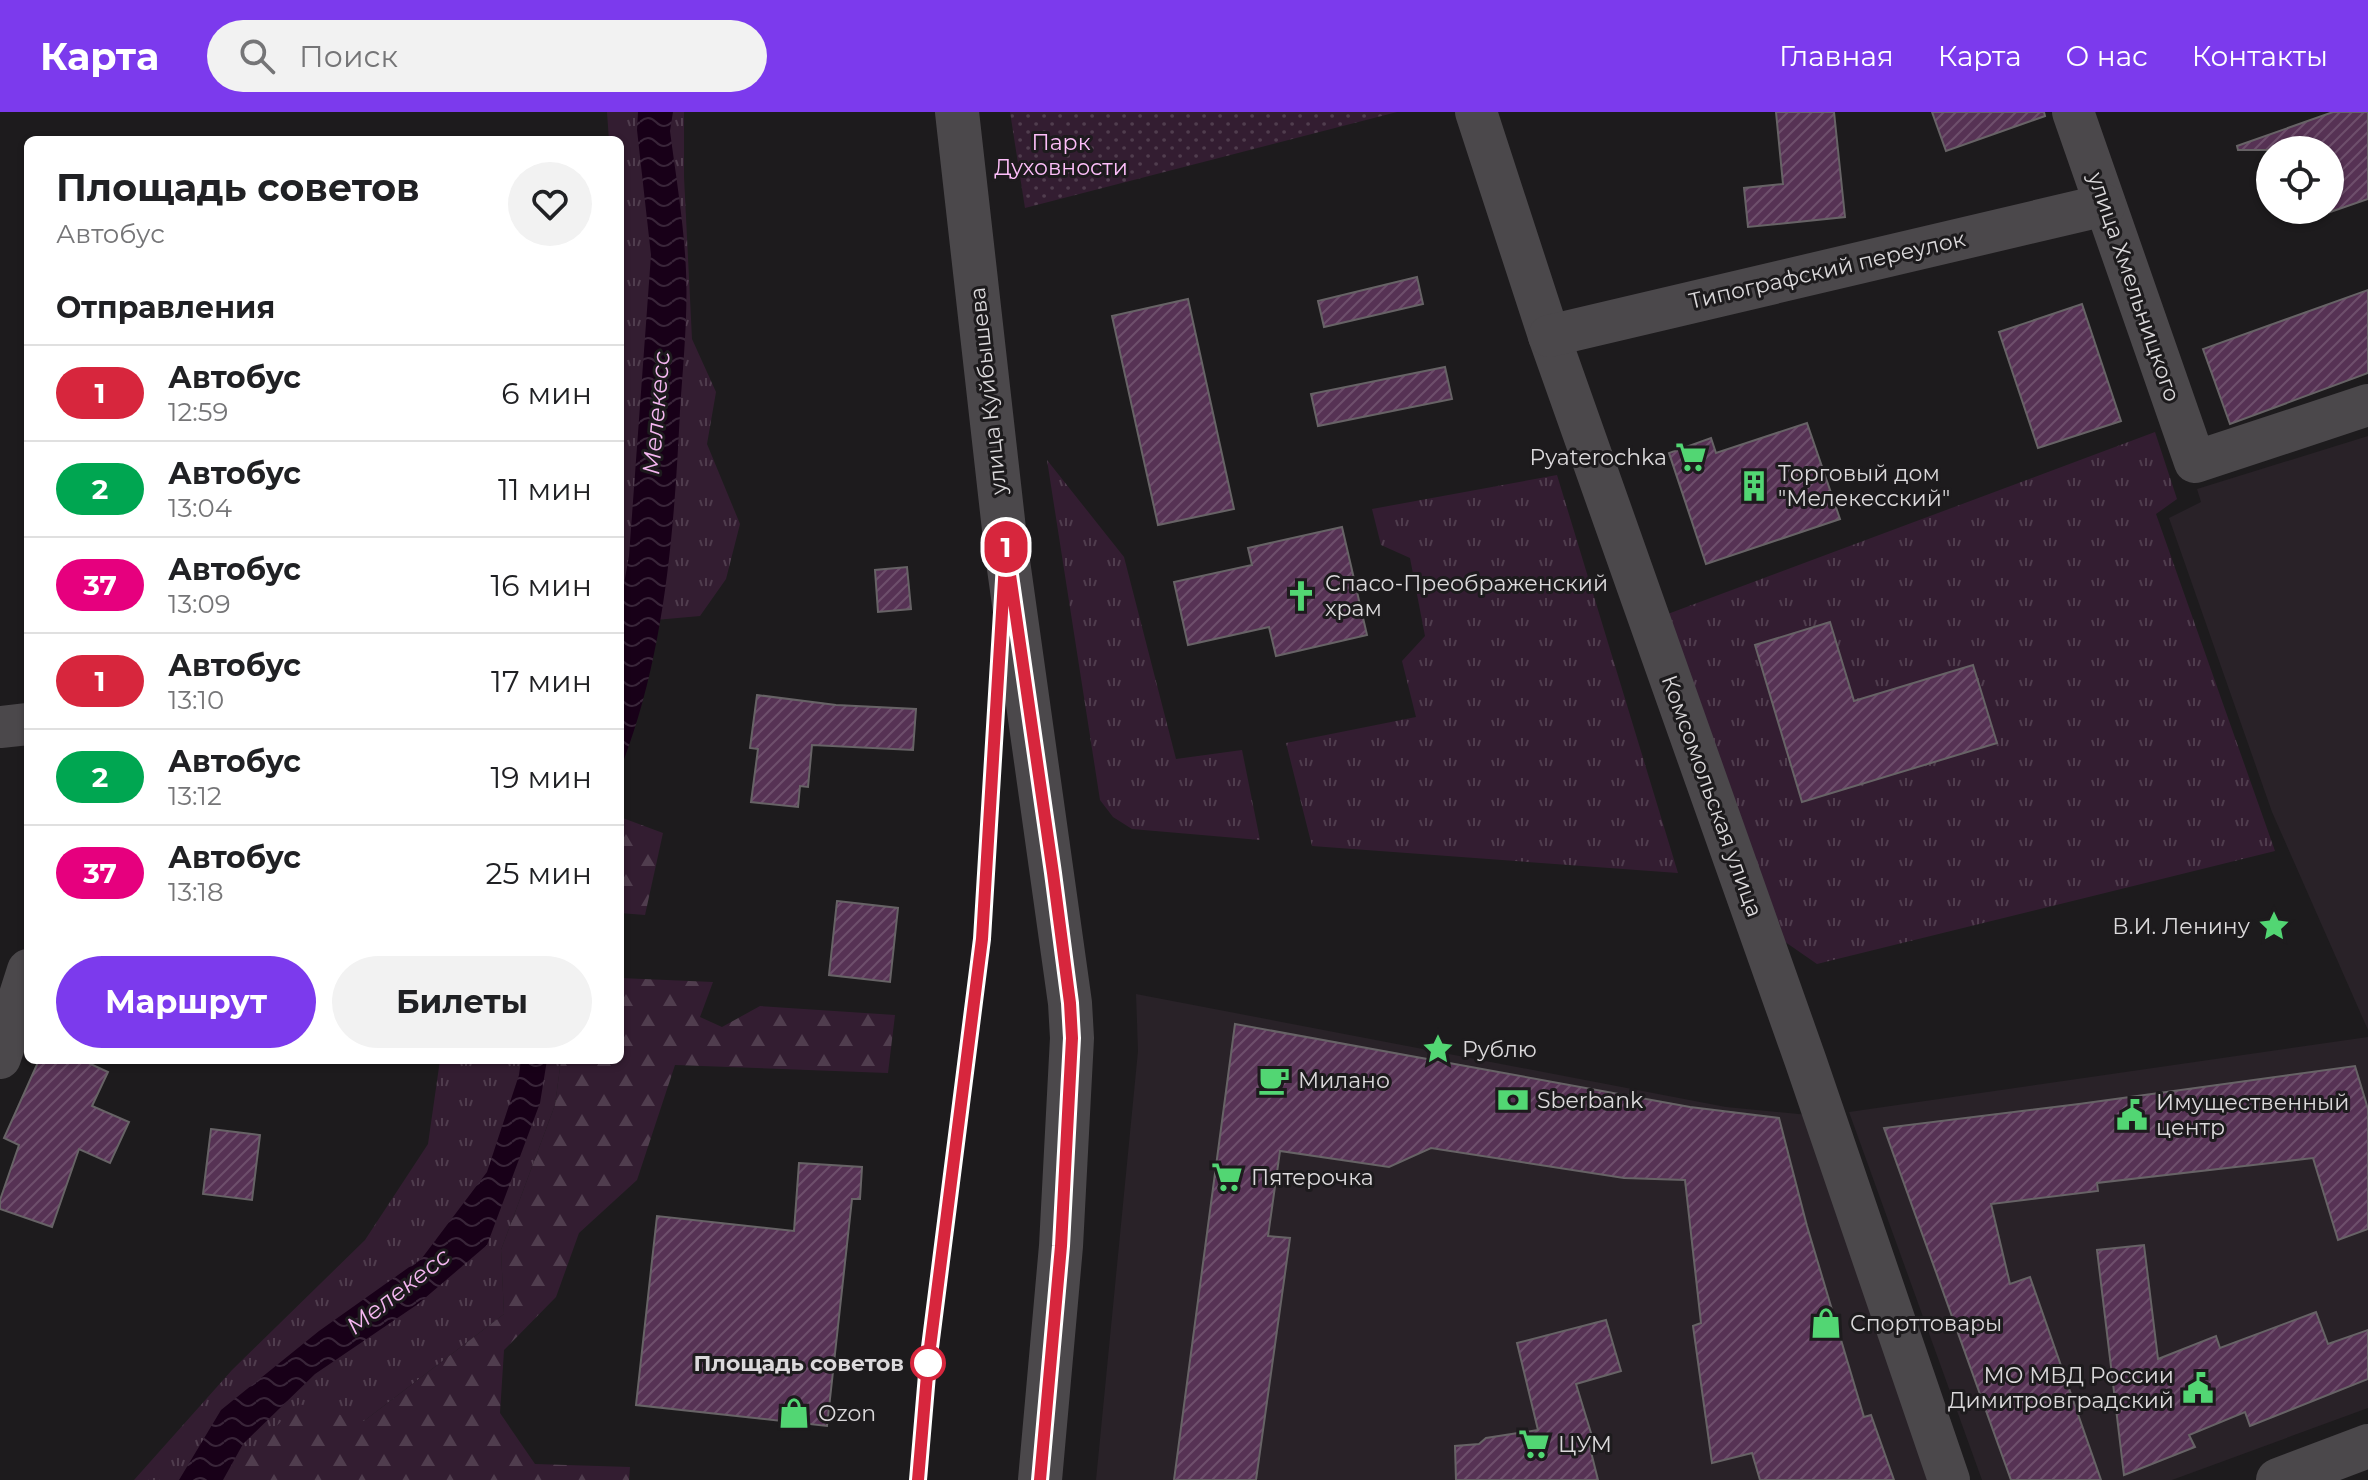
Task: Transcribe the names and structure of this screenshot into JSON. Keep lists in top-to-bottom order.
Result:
{
  "streets": {
    "main road": ["улица Куйбышева"],
    "street": ["Типографский переулок", "улица Хмельницкого", "Комсомольская улица"]
  },
  "crossings": [
    ["Типографский переулок", "улица Хмельницкого"],
    ["Типографский переулок", "Комсомольская улица"]
  ],
  "water": ["Мелекесс"],
  "parks": ["Парк Духовности"],
  "places": {
    "supermarket": ["Pyaterochka", "Пятерочка", "ЦУМ"],
    "building": ["Торговый дом \"Мелекесский\""],
    "church": ["Спасо-Преображенский храм"],
    "place": ["В.И. Ленину", "Рублю"],
    "cafe": ["Милано"],
    "bank": ["Sberbank"],
    "public building": ["Имущественный центр", "МО МВД России Димитровградский"],
    "shop": ["Спорттовары", "Ozon"],
    "other": ["Площадь советов"]
  },
  "lines": ["bus line 1"],
  "page": {
    "header": "Карта",
    "search": "Поиск",
    "nav": [
      "Главная",
      "Карта",
      "О нас",
      "Контакты"
    ],
    "on_map": "1",
    "heading": [
      ["Площадь советов", "Автобус"],
      "Отправления"
    ],
    "list": [
      {
        "mark": "1",
        "name": "Автобус",
        "note": "12:59",
        "value": "6 мин"
      },
      {
        "mark": "2",
        "name": "Автобус",
        "note": "13:04",
        "value": "11 мин"
      },
      {
        "mark": "37",
        "name": "Автобус",
        "note": "13:09",
        "value": "16 мин"
      },
      {
        "mark": "1",
        "name": "Автобус",
        "note": "13:10",
        "value": "17 мин"
      },
      {
        "mark": "2",
        "name": "Автобус",
        "note": "13:12",
        "value": "19 мин"
      },
      {
        "mark": "37",
        "name": "Автобус",
        "note": "13:18",
        "value": "25 мин"
      }
    ],
    "buttons": ["Маршрут", "Билеты"]
  }
}
